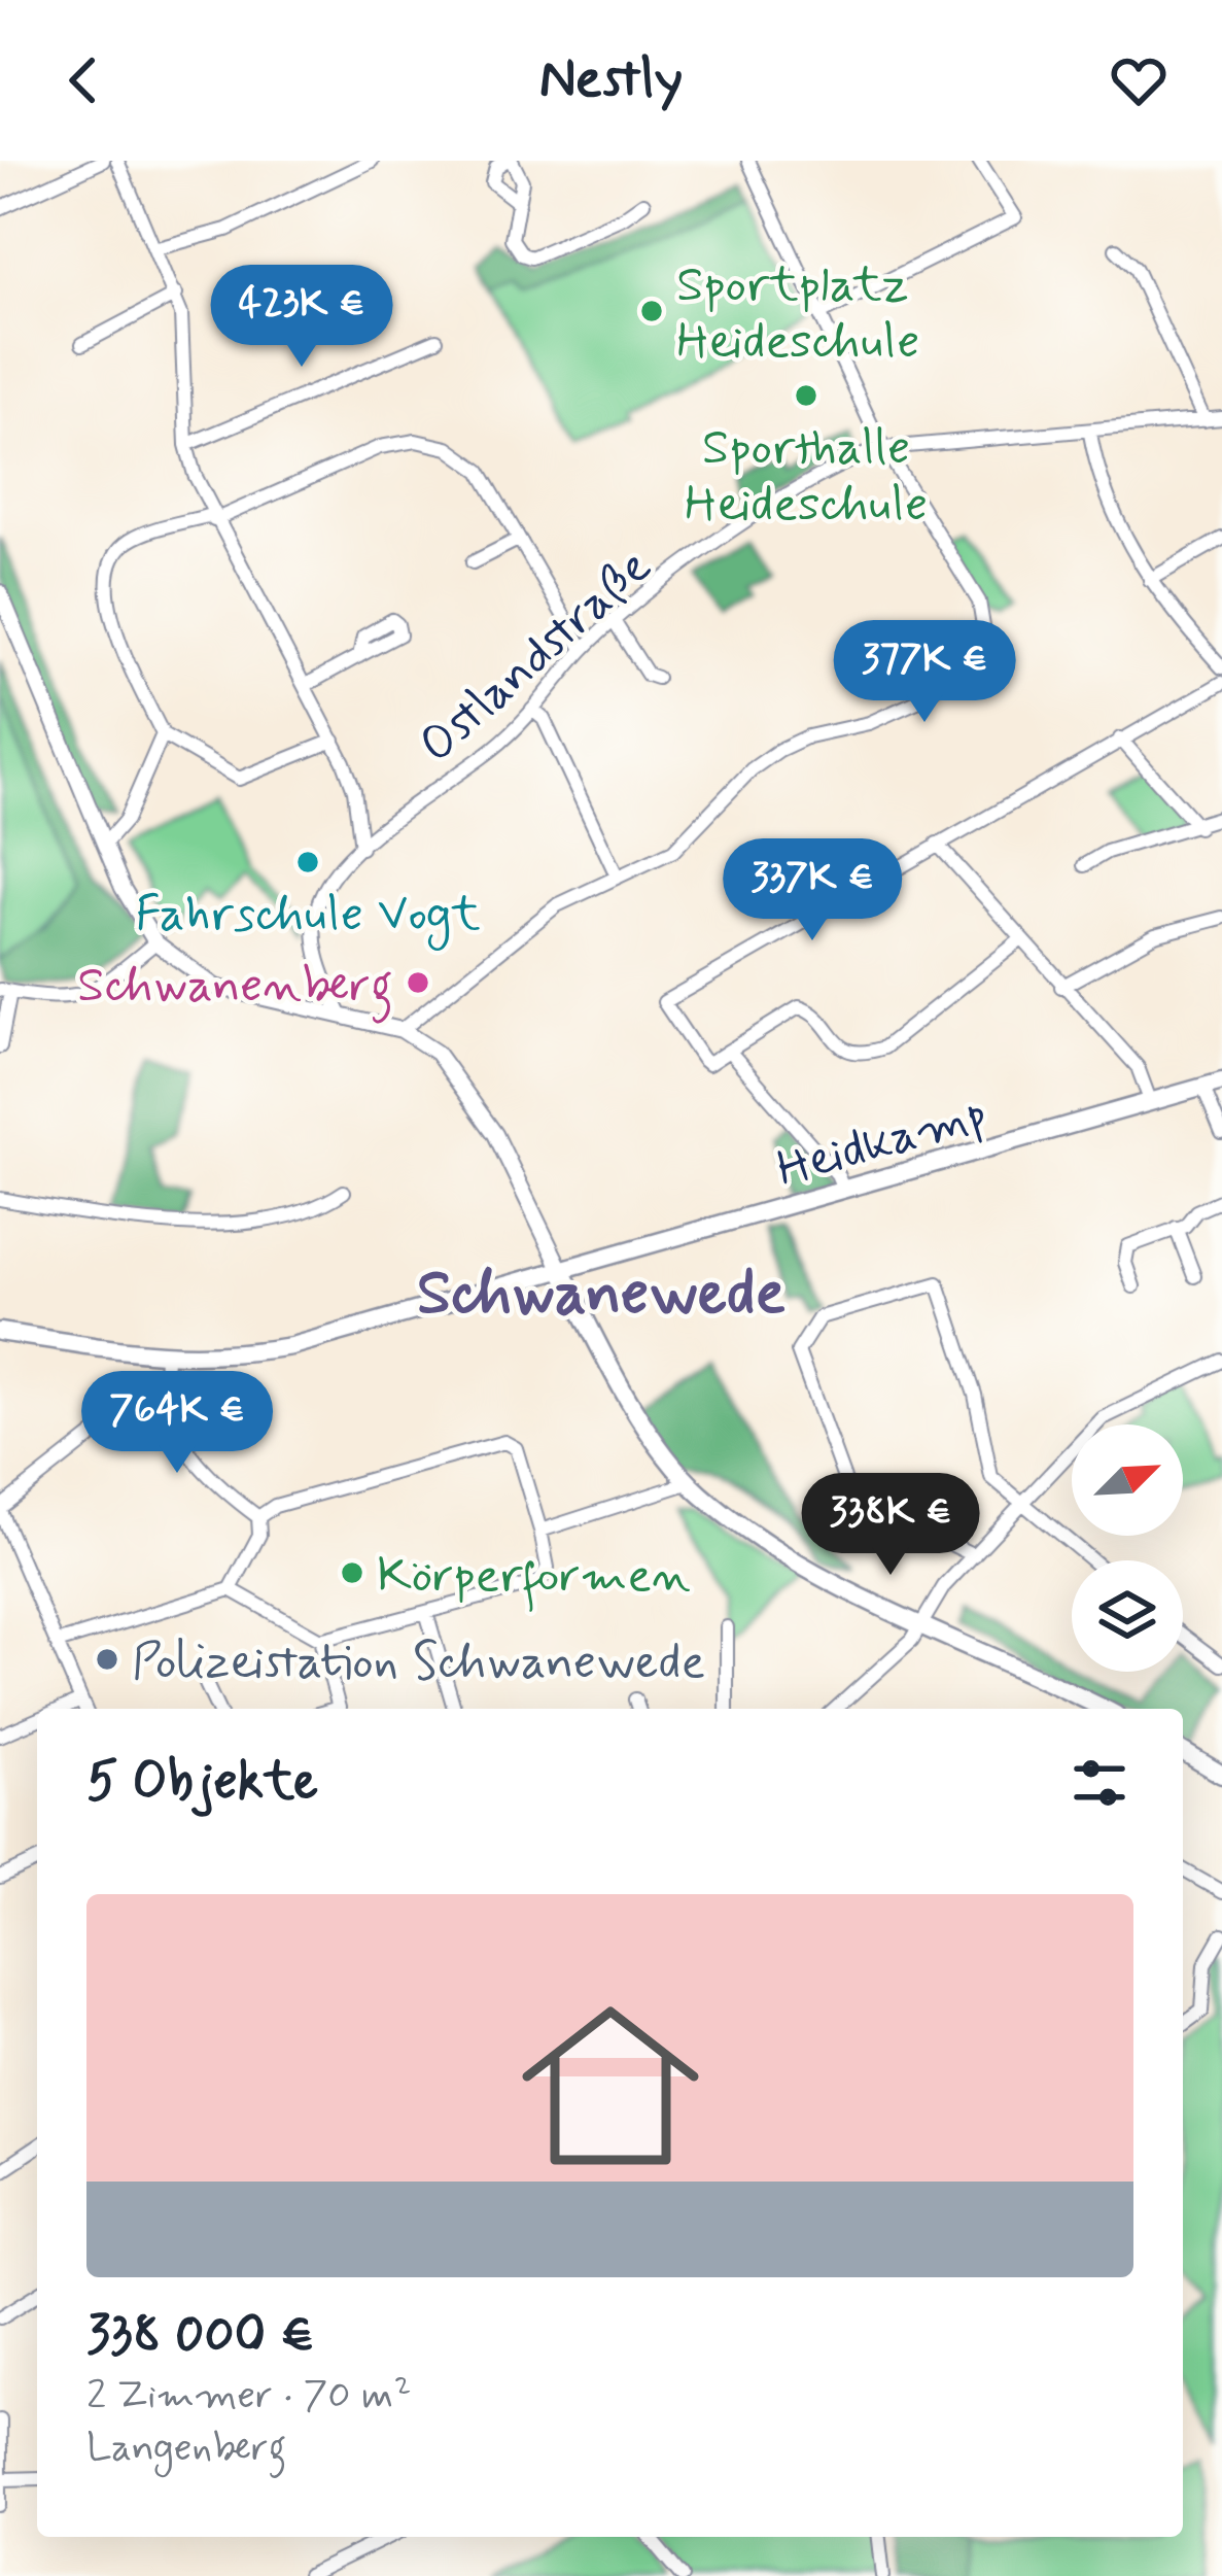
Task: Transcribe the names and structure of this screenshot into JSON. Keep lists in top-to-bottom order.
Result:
{
  "streets": {
    "main road": ["Heidkamp"],
    "street": ["Ostlandstraße"]
  },
  "districts": ["Schwanewede"],
  "places": [
    "Sportplatz Heideschule",
    "Sporthalle Heideschule",
    "Fahrschule Vogt",
    "Schwanenberg",
    "Körperformen",
    "Polizeistation Schwanewede"
  ],
  "north": "top right",
  "page": {
    "header": "Nestly",
    "price": [
      "423K €",
      "377K €",
      "337K €",
      "764K €",
      "338K €"
    ],
    "heading": "5 Objekte",
    "list": [
      {
        "name": "338 000 €",
        "note": "2 Zimmer · 70 m² · Langenberg"
      }
    ]
  }
}
